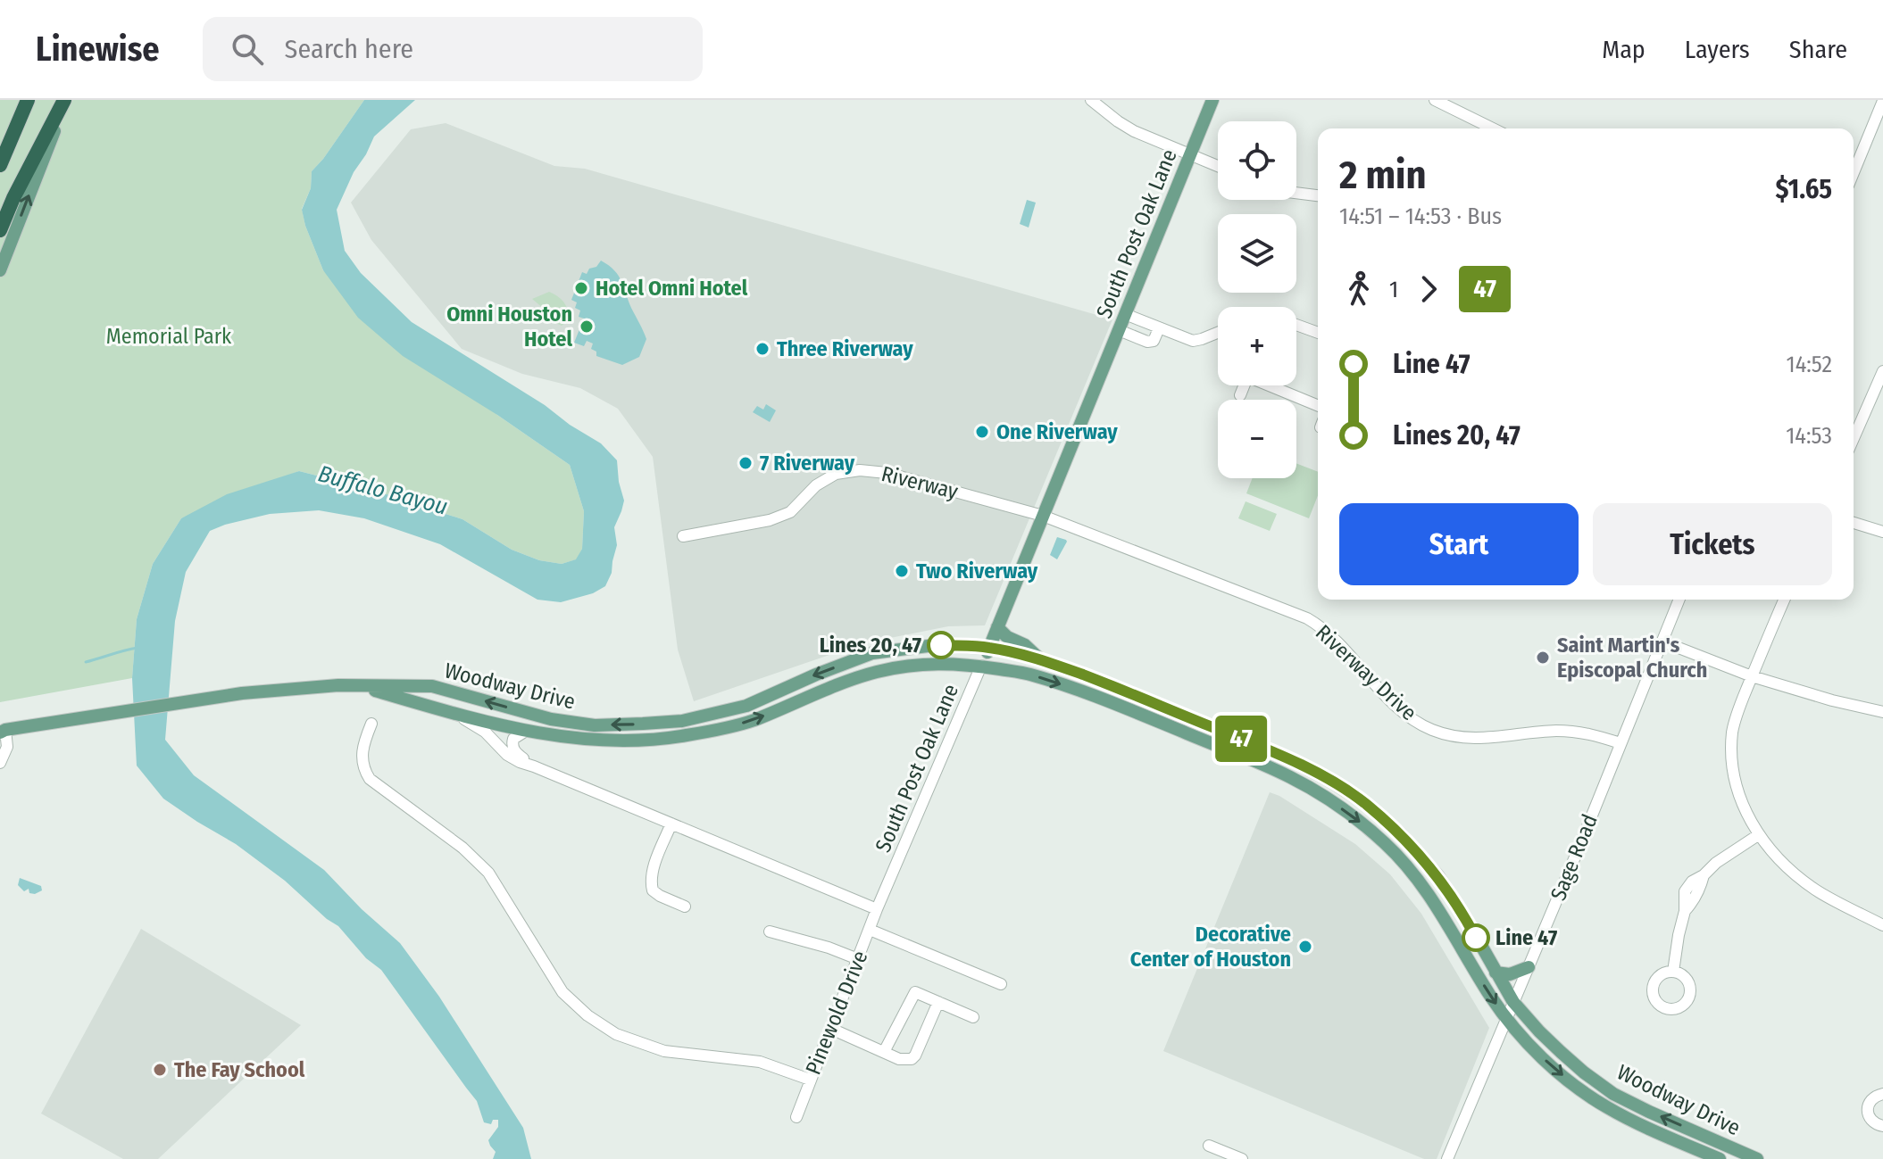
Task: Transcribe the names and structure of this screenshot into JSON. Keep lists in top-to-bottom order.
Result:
{
  "streets": {
    "main road": ["South Post Oak Lane", "Woodway Drive"],
    "street": [
      "Riverway",
      "Riverway Drive",
      "Sage Road",
      "Pinewold Drive"
    ]
  },
  "crossings": [
    ["South Post Oak Lane", "Riverway"],
    ["South Post Oak Lane", "Riverway Drive"],
    ["South Post Oak Lane", "Woodway Drive"],
    ["South Post Oak Lane", "Pinewold Drive"],
    ["Riverway", "Riverway Drive"],
    ["Riverway Drive", "Sage Road"],
    ["Woodway Drive", "Sage Road"]
  ],
  "water": ["Buffalo Bayou"],
  "parks": ["Memorial Park"],
  "places": [
    "Hotel Omni Hotel",
    "Omni Houston Hotel",
    "Three Riverway",
    "One Riverway",
    "7 Riverway",
    "Two Riverway",
    "Lines 20, 47",
    "Saint Martin's Episcopal Church",
    "Line 47",
    "Decorative Center of Houston",
    "The Fay School"
  ],
  "lines": ["bus line 47"],
  "page": {
    "header": "Linewise",
    "search": "Search here",
    "nav": ["Map", "Layers", "Share"],
    "on_map": "47",
    "map_buttons": ["+", "−"],
    "heading": ["2 min", "14:51 – 14:53 · Bus", "$1.65"],
    "legs": ["1", "47"],
    "list": [
      {
        "name": "Line 47",
        "value": "14:52"
      },
      {
        "name": "Lines 20, 47",
        "value": "14:53"
      }
    ],
    "buttons": ["Start", "Tickets"]
  }
}
